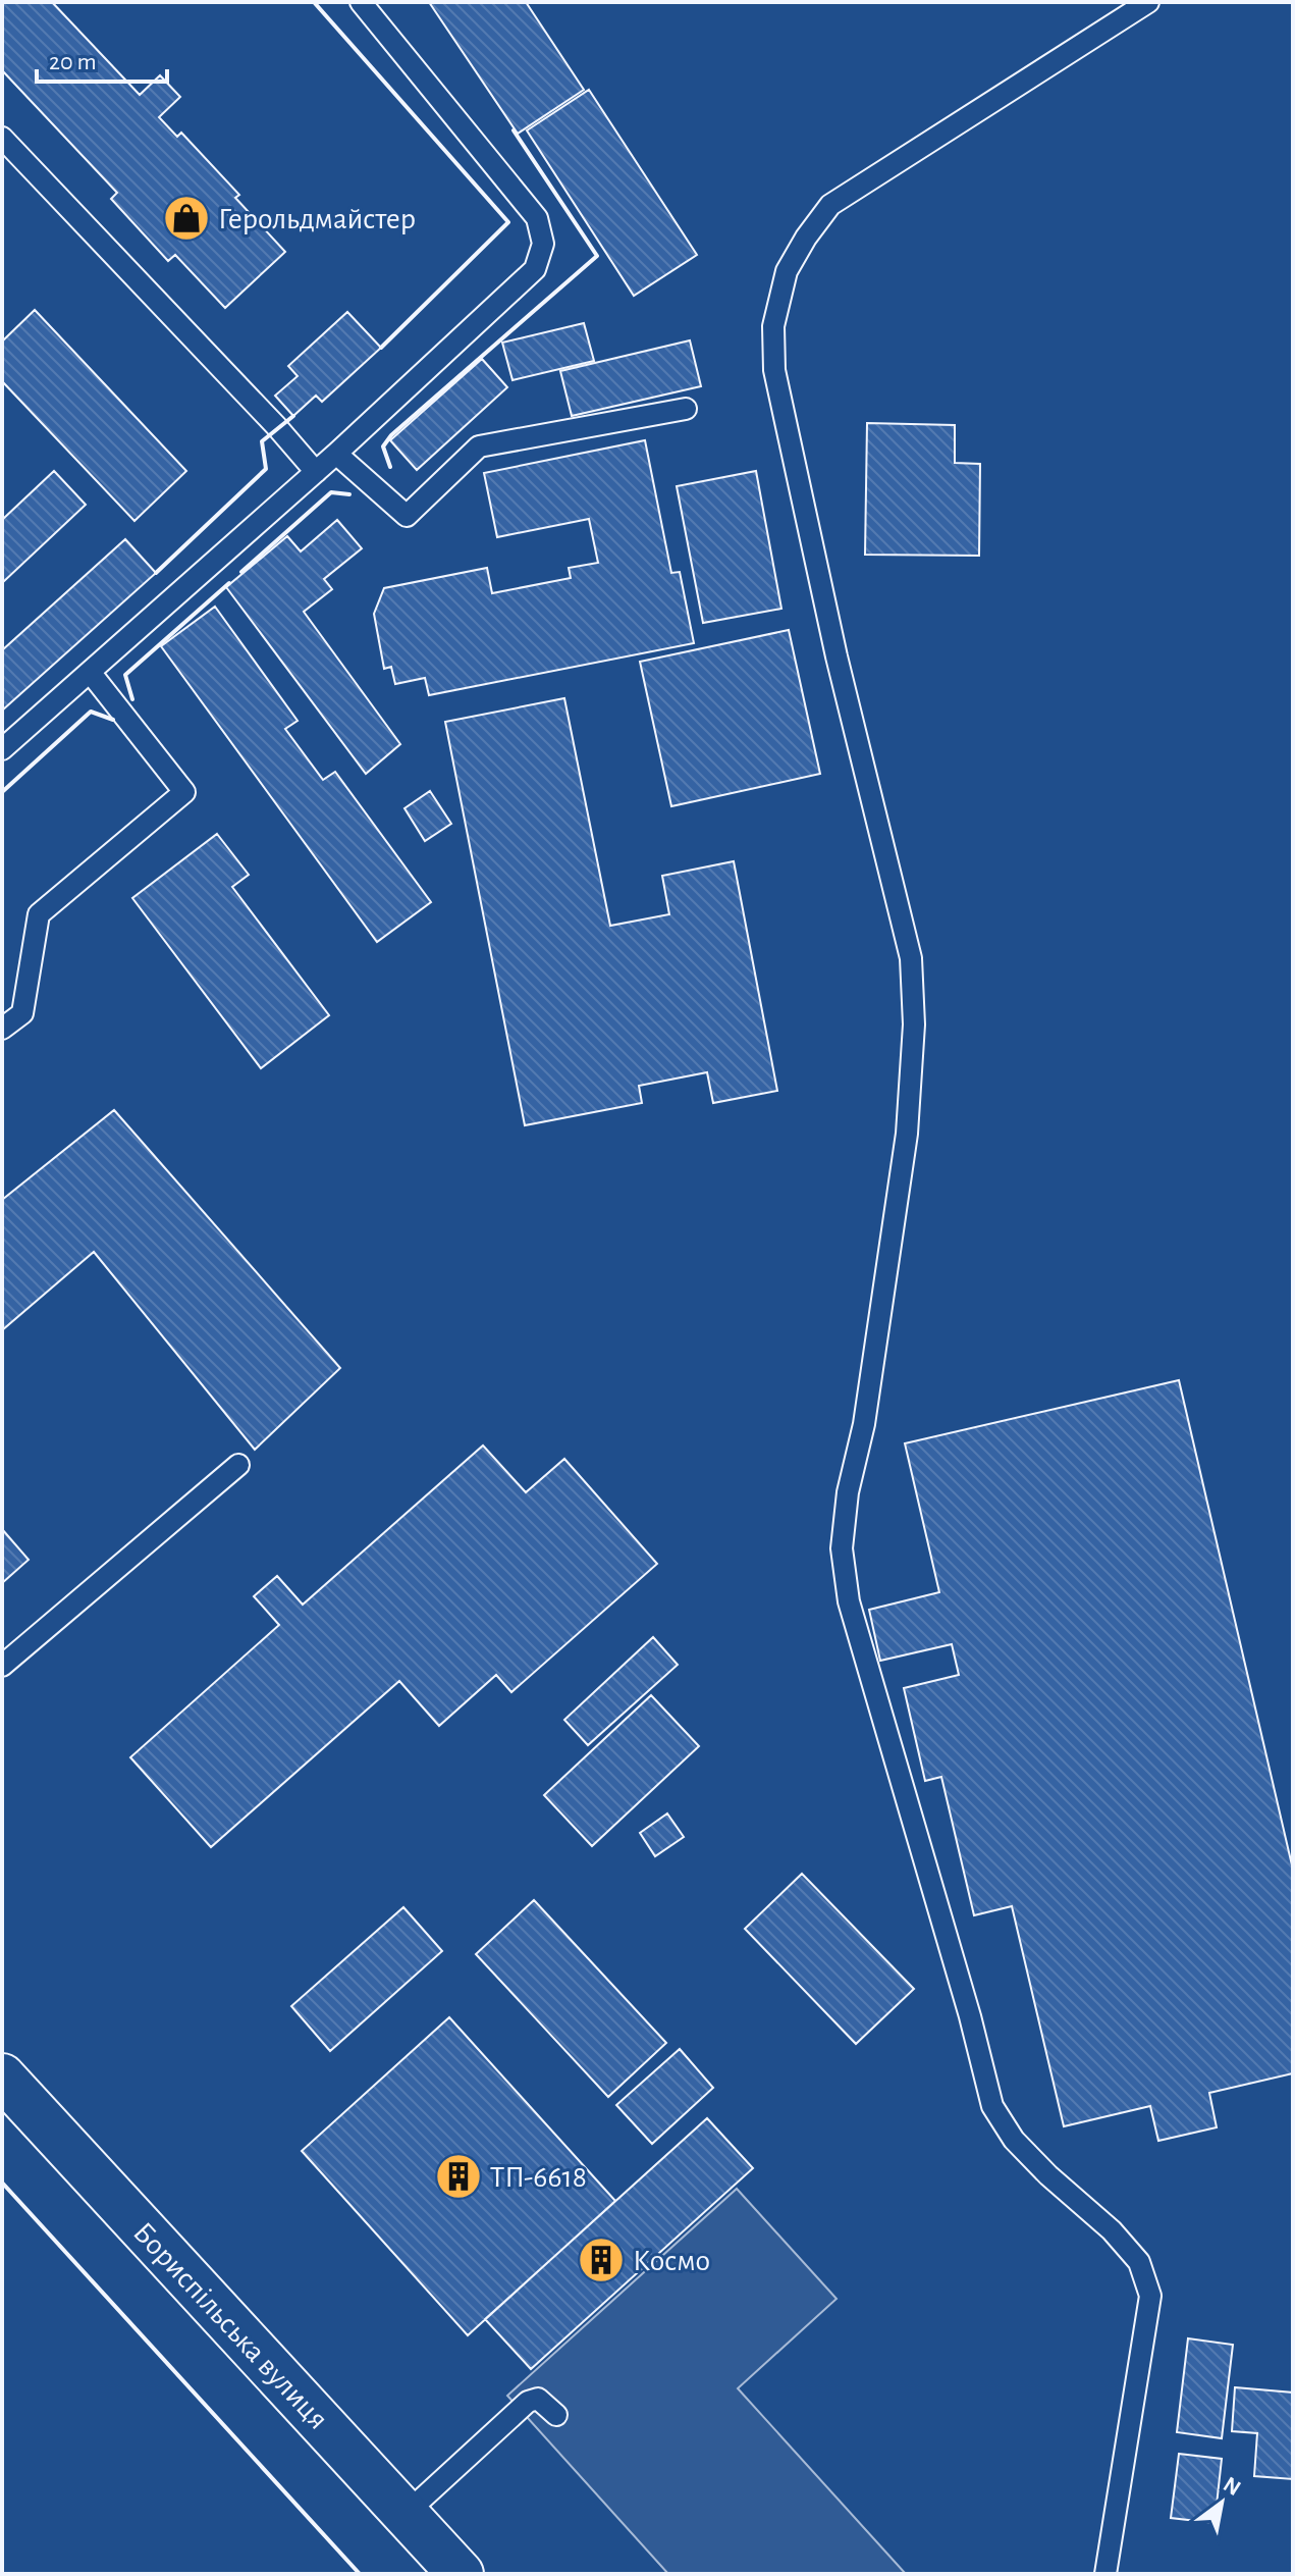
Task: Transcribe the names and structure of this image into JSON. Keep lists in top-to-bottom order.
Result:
{
  "streets": {
    "main road": ["Бориспільська вулиця"]
  },
  "places": {
    "shop": ["Герольдмайстер"],
    "building": ["ТП-6618", "Космо"]
  },
  "scale_bar": "20 m",
  "north": "top right"
}
